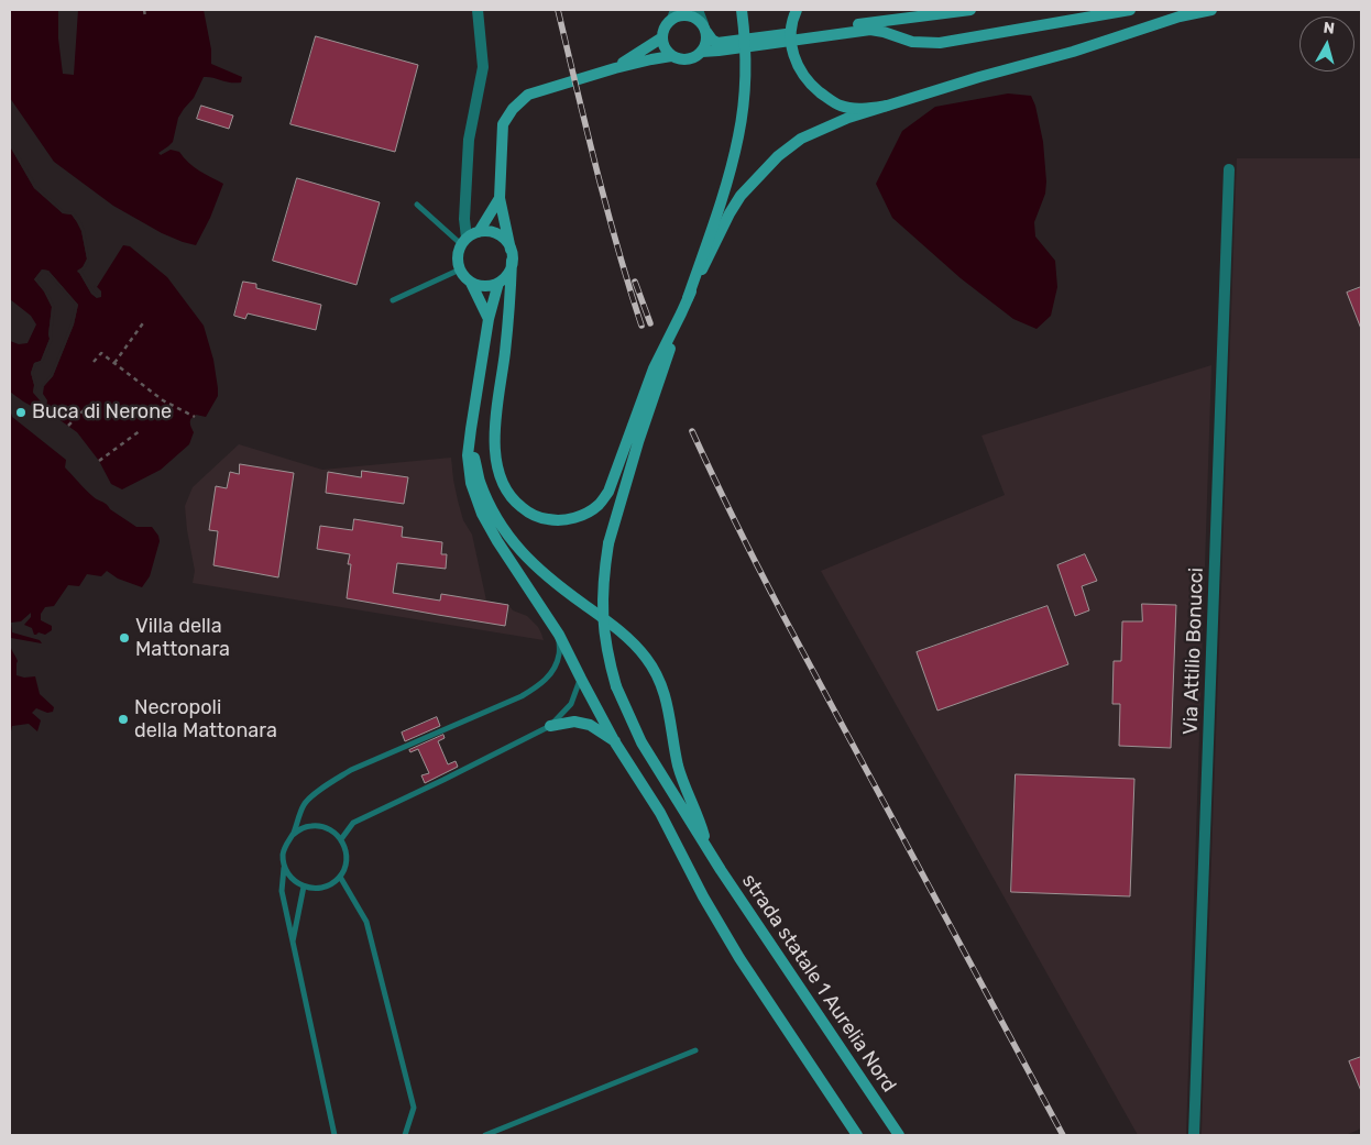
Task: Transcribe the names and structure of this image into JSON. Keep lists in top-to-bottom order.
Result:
{
  "streets": {
    "main road": ["strada statale 1 Aurelia Nord"],
    "street": ["Via Attilio Bonucci"]
  },
  "places": ["Buca di Nerone", "Villa della Mattonara", "Necropoli della Mattonara"],
  "north": "top"
}
